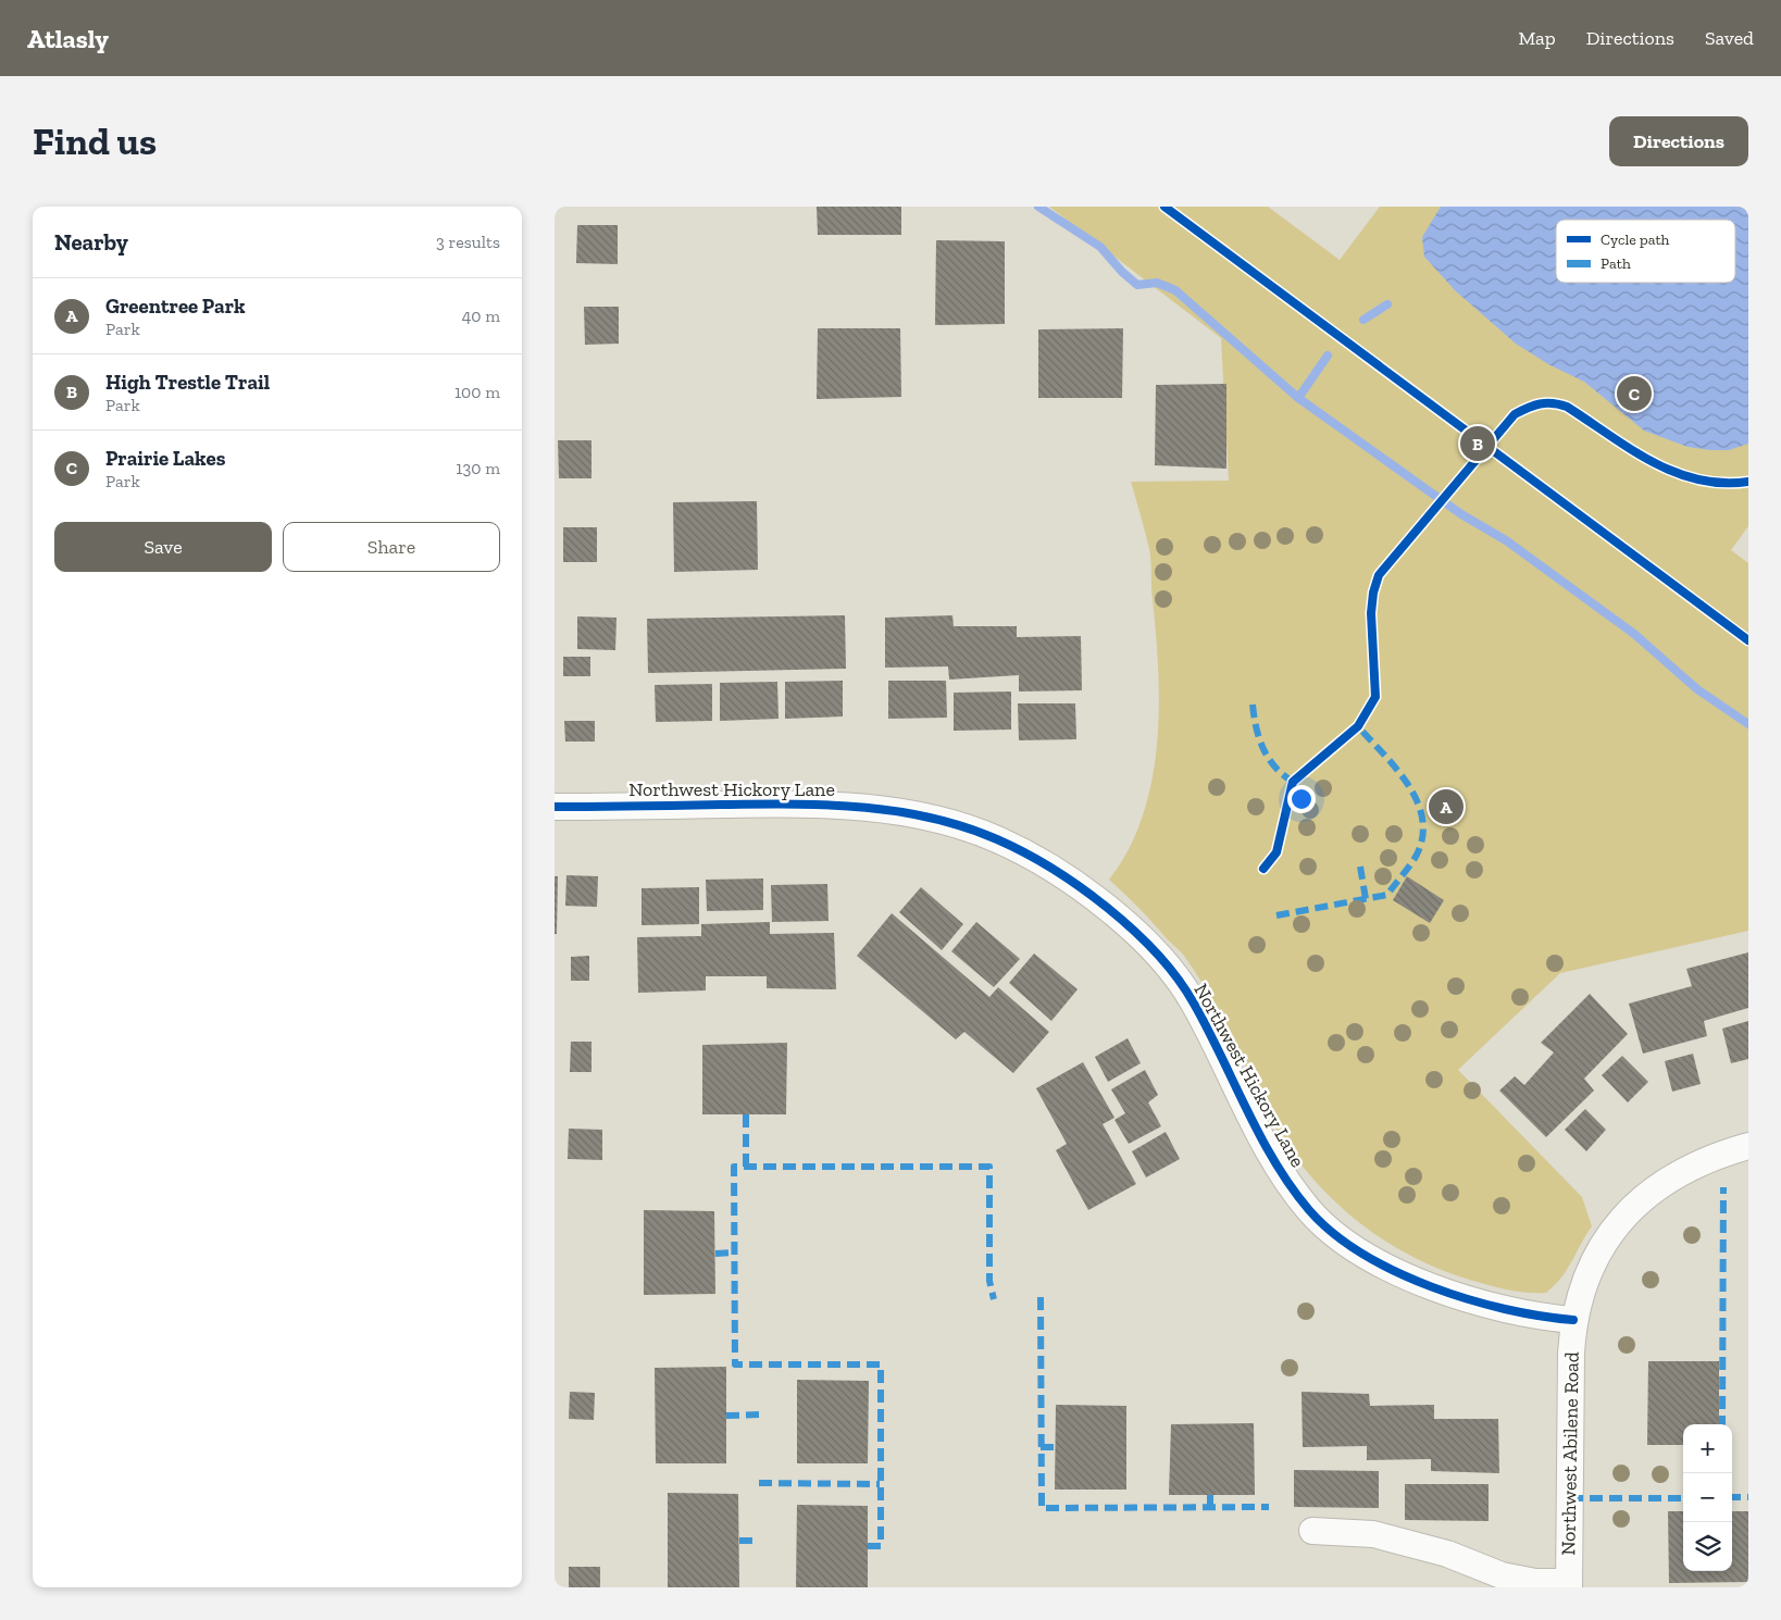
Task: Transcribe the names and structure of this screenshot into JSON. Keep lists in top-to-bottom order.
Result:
{
  "streets": {
    "street": ["Northwest Hickory Lane", "Northwest Abilene Road"]
  },
  "crossings": [
    ["Northwest Hickory Lane", "Northwest Abilene Road"]
  ],
  "legend": ["Cycle path", "Path"],
  "page": {
    "header": "Atlasly",
    "nav": ["Map", "Directions", "Saved"],
    "buttons": [
      "Directions",
      ["Save", "Share"]
    ],
    "title": "Find us",
    "heading": ["Nearby", "3 results"],
    "list": [
      {
        "mark": "A",
        "name": "Greentree Park",
        "note": "Park",
        "value": "40 m"
      },
      {
        "mark": "B",
        "name": "High Trestle Trail",
        "note": "Park",
        "value": "100 m"
      },
      {
        "mark": "C",
        "name": "Prairie Lakes",
        "note": "Park",
        "value": "130 m"
      }
    ],
    "pins": ["C", "B", "A"],
    "map_buttons": ["+", "−"]
  }
}
